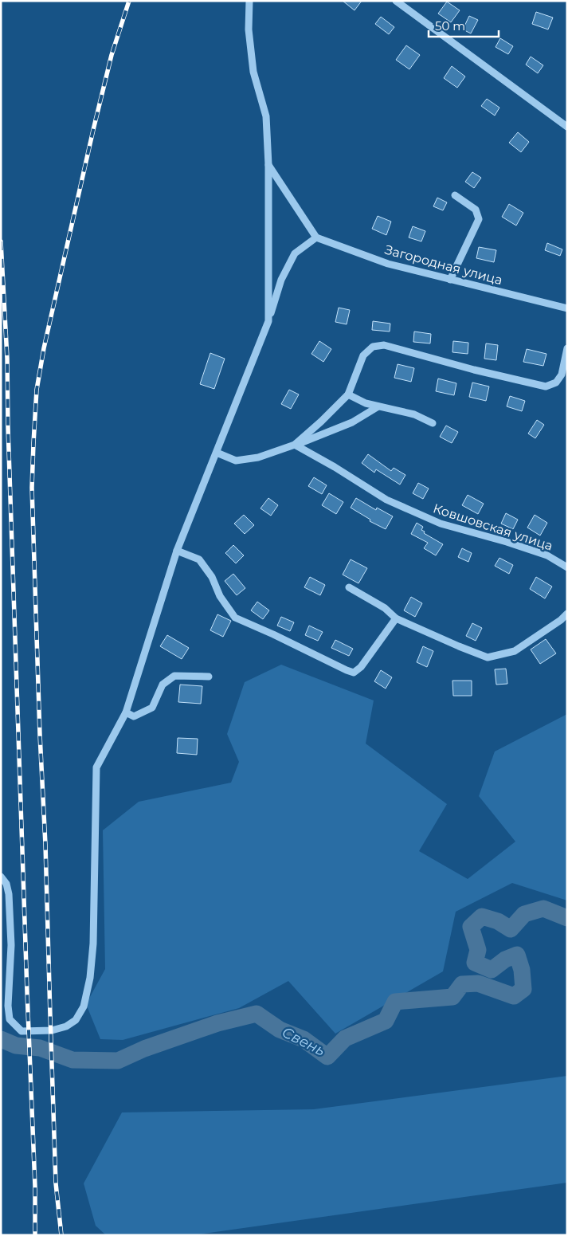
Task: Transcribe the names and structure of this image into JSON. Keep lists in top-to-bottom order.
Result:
{
  "streets": {
    "street": ["Загородная улица", "Ковшовская улица"]
  },
  "water": ["Свень"],
  "scale_bar": "50 m"
}
